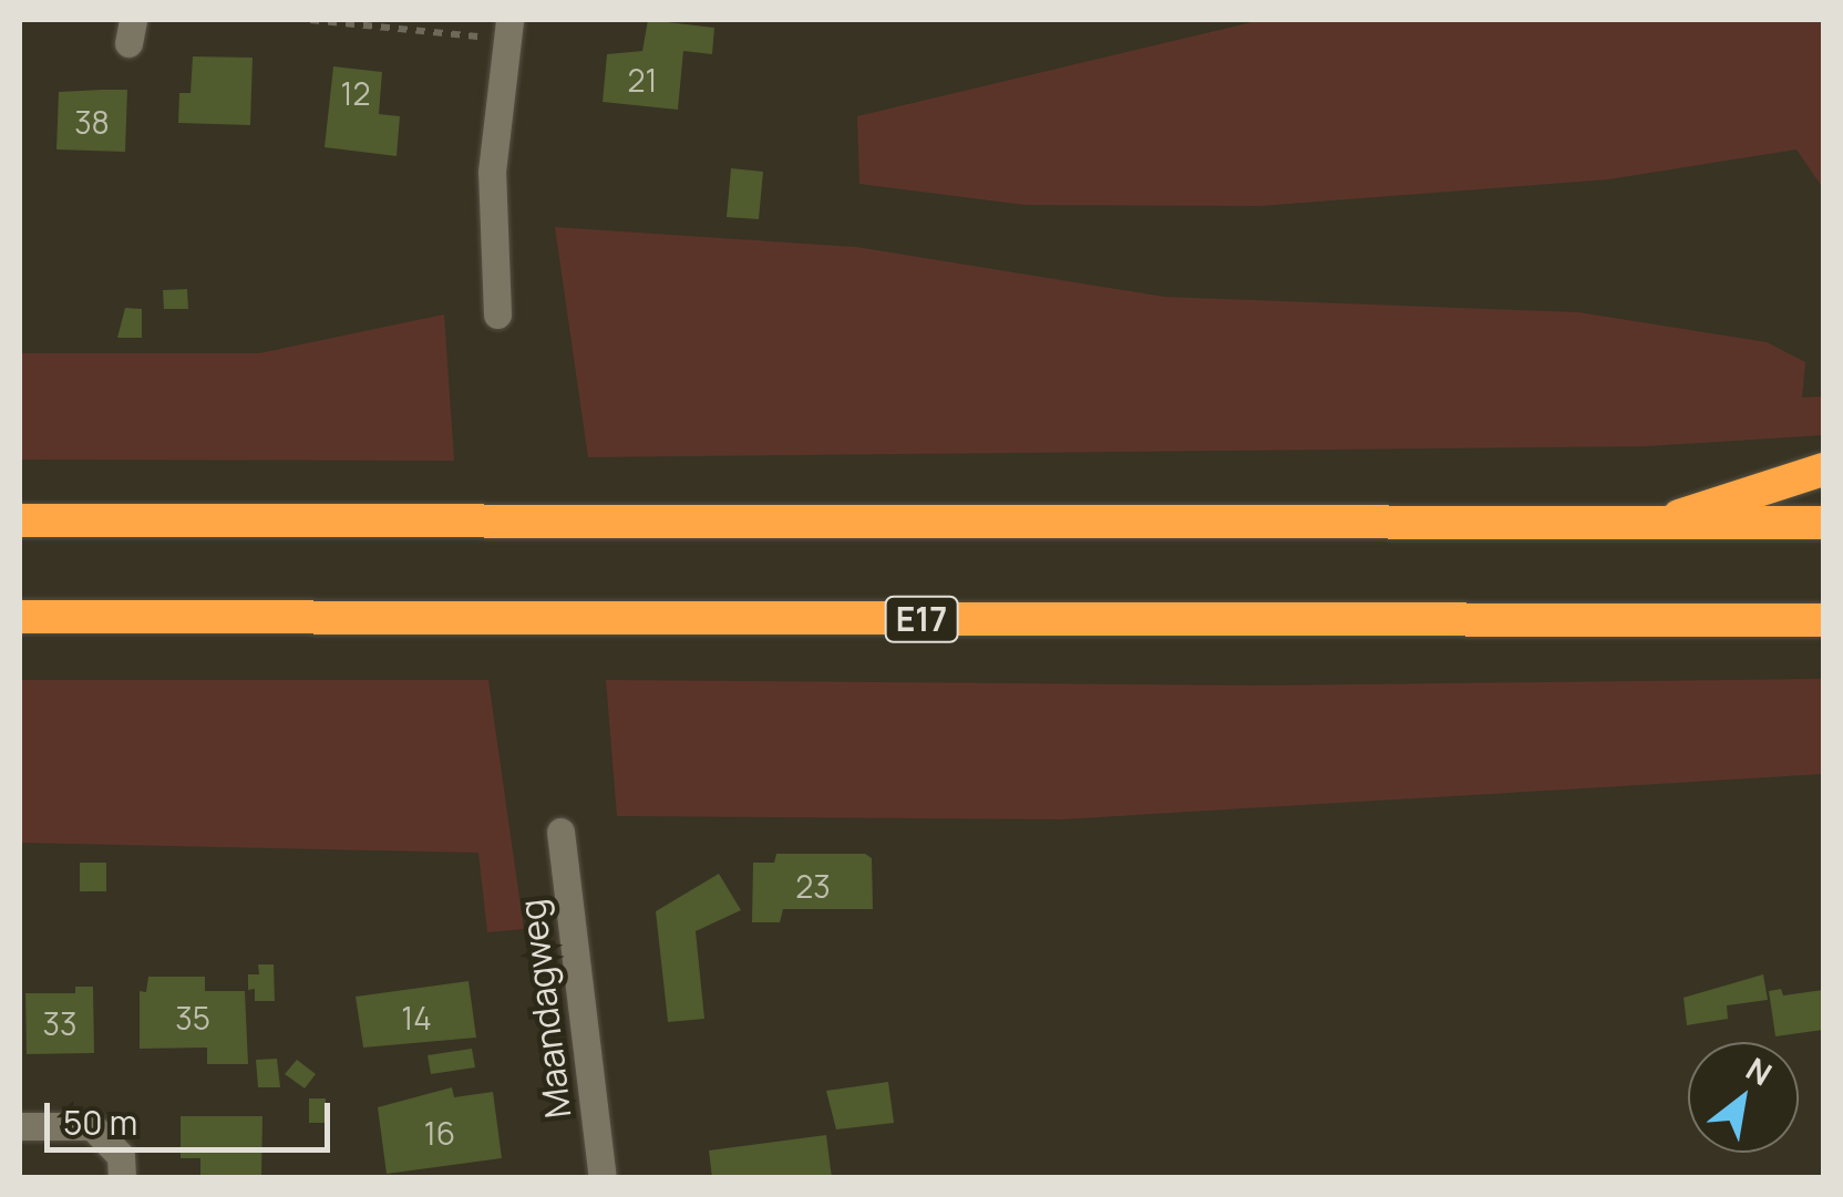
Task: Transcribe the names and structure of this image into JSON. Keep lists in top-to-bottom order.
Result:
{
  "streets": {
    "highway": ["E17"],
    "street": ["Maandagweg"]
  },
  "house_numbers": [
    "21",
    "12",
    "38",
    "23",
    "35",
    "14",
    "33",
    "16"
  ],
  "scale_bar": "50 m",
  "north": "top right"
}
